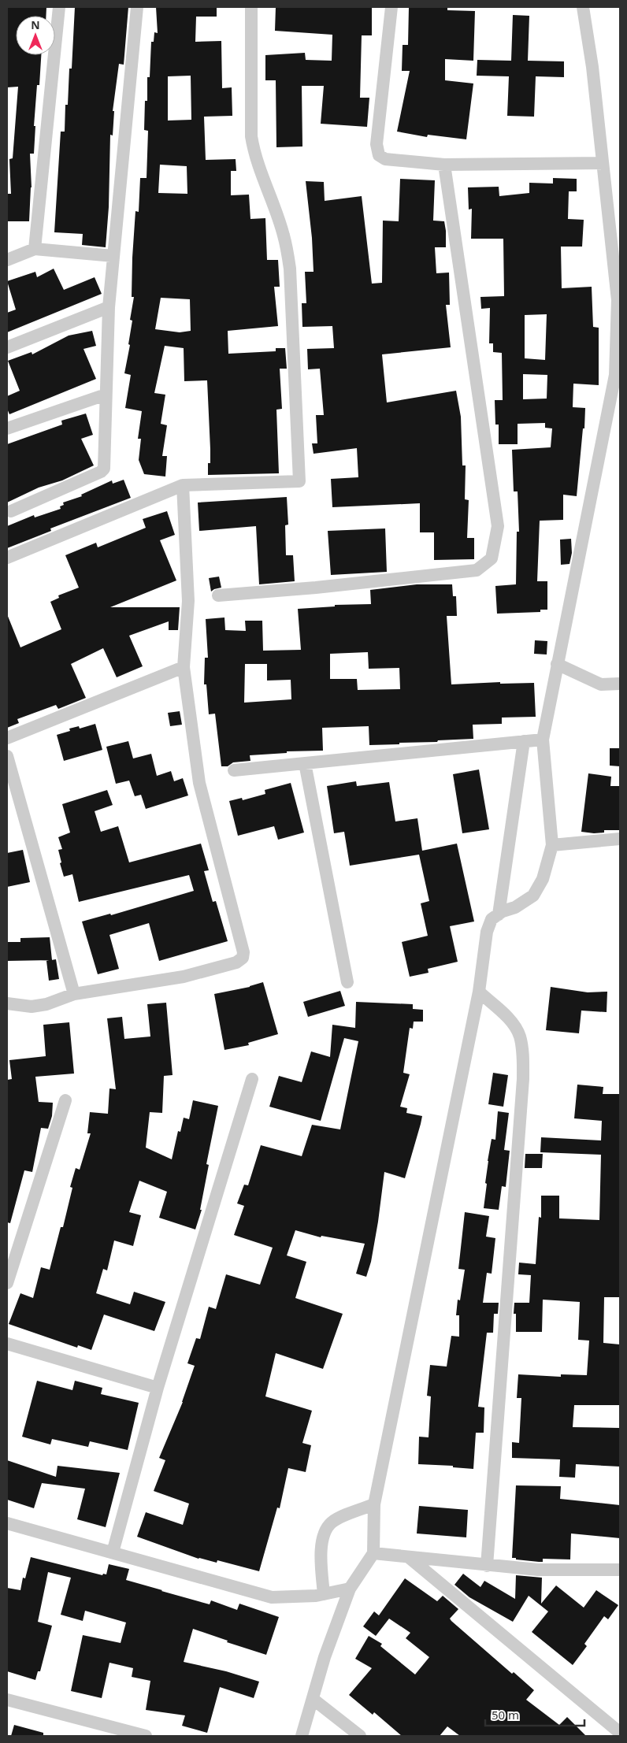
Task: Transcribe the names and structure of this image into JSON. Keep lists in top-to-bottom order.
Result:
{
  "scale_bar": "50 m",
  "north": "top"
}
